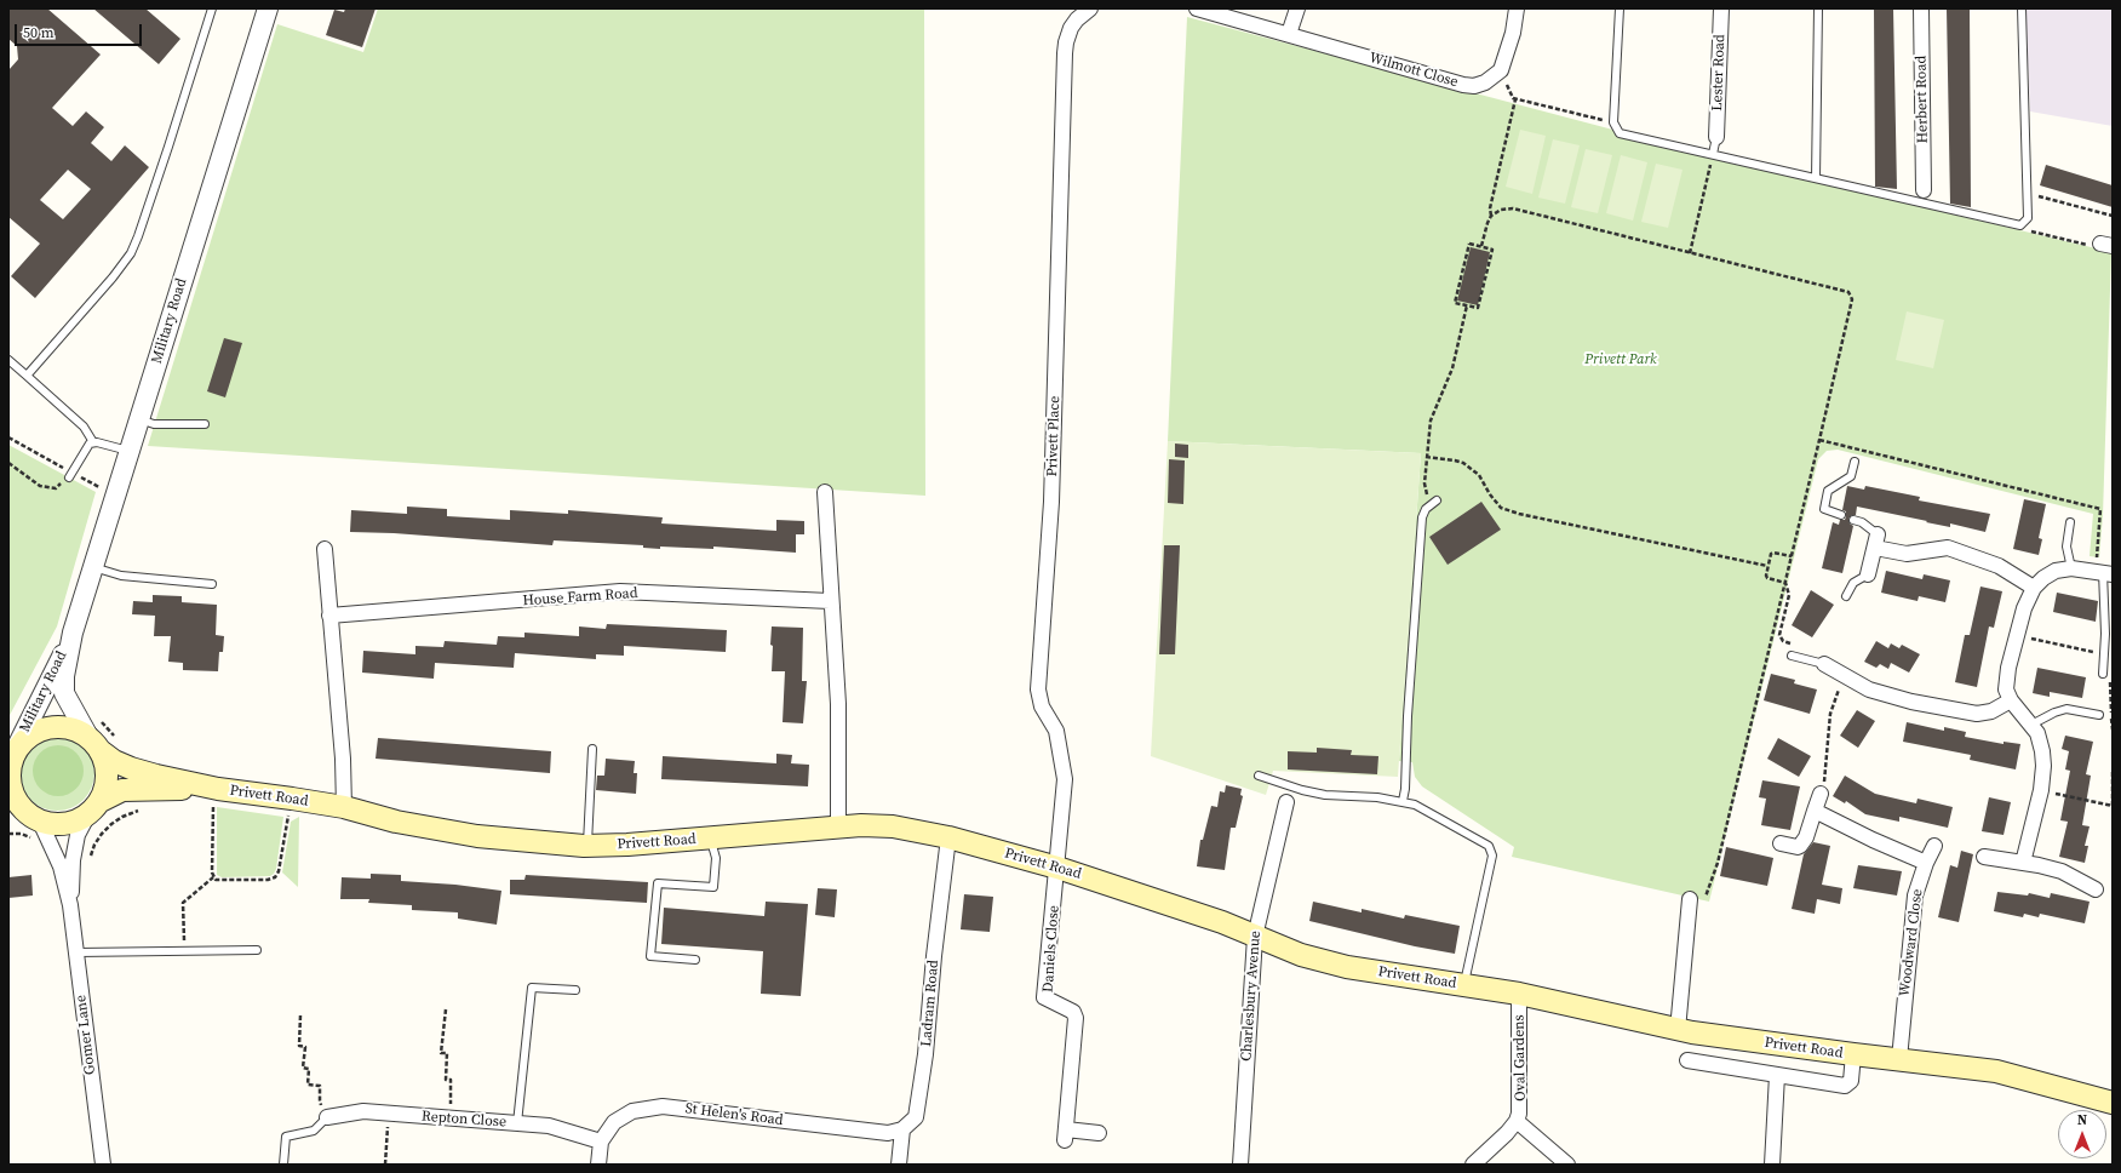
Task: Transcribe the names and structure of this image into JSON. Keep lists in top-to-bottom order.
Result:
{
  "streets": {
    "main road": ["Privett Road"],
    "street": [
      "Wilmott Close",
      "Lester Road",
      "Herbert Road",
      "Military Road",
      "Privett Place",
      "House Farm Road",
      "Woodward Close",
      "Daniels Close",
      "Charlesbury Avenue",
      "Ladram Road",
      "Gomer Lane",
      "Oval Gardens",
      "St Helen's Road",
      "Repton Close"
    ]
  },
  "crossings": [
    ["Military Road", "Privett Road"],
    ["Military Road", "Gomer Lane"],
    ["Privett Place", "Privett Road"],
    ["Privett Place", "Daniels Close"],
    ["Privett Road", "Woodward Close"],
    ["Privett Road", "Daniels Close"],
    ["Privett Road", "Charlesbury Avenue"],
    ["Privett Road", "Ladram Road"],
    ["Privett Road", "Gomer Lane"],
    ["Privett Road", "Oval Gardens"],
    ["Ladram Road", "St Helen's Road"],
    ["St Helen's Road", "Repton Close"]
  ],
  "parks": ["Privett Park"],
  "scale_bar": "50 m",
  "north": "top"
}
